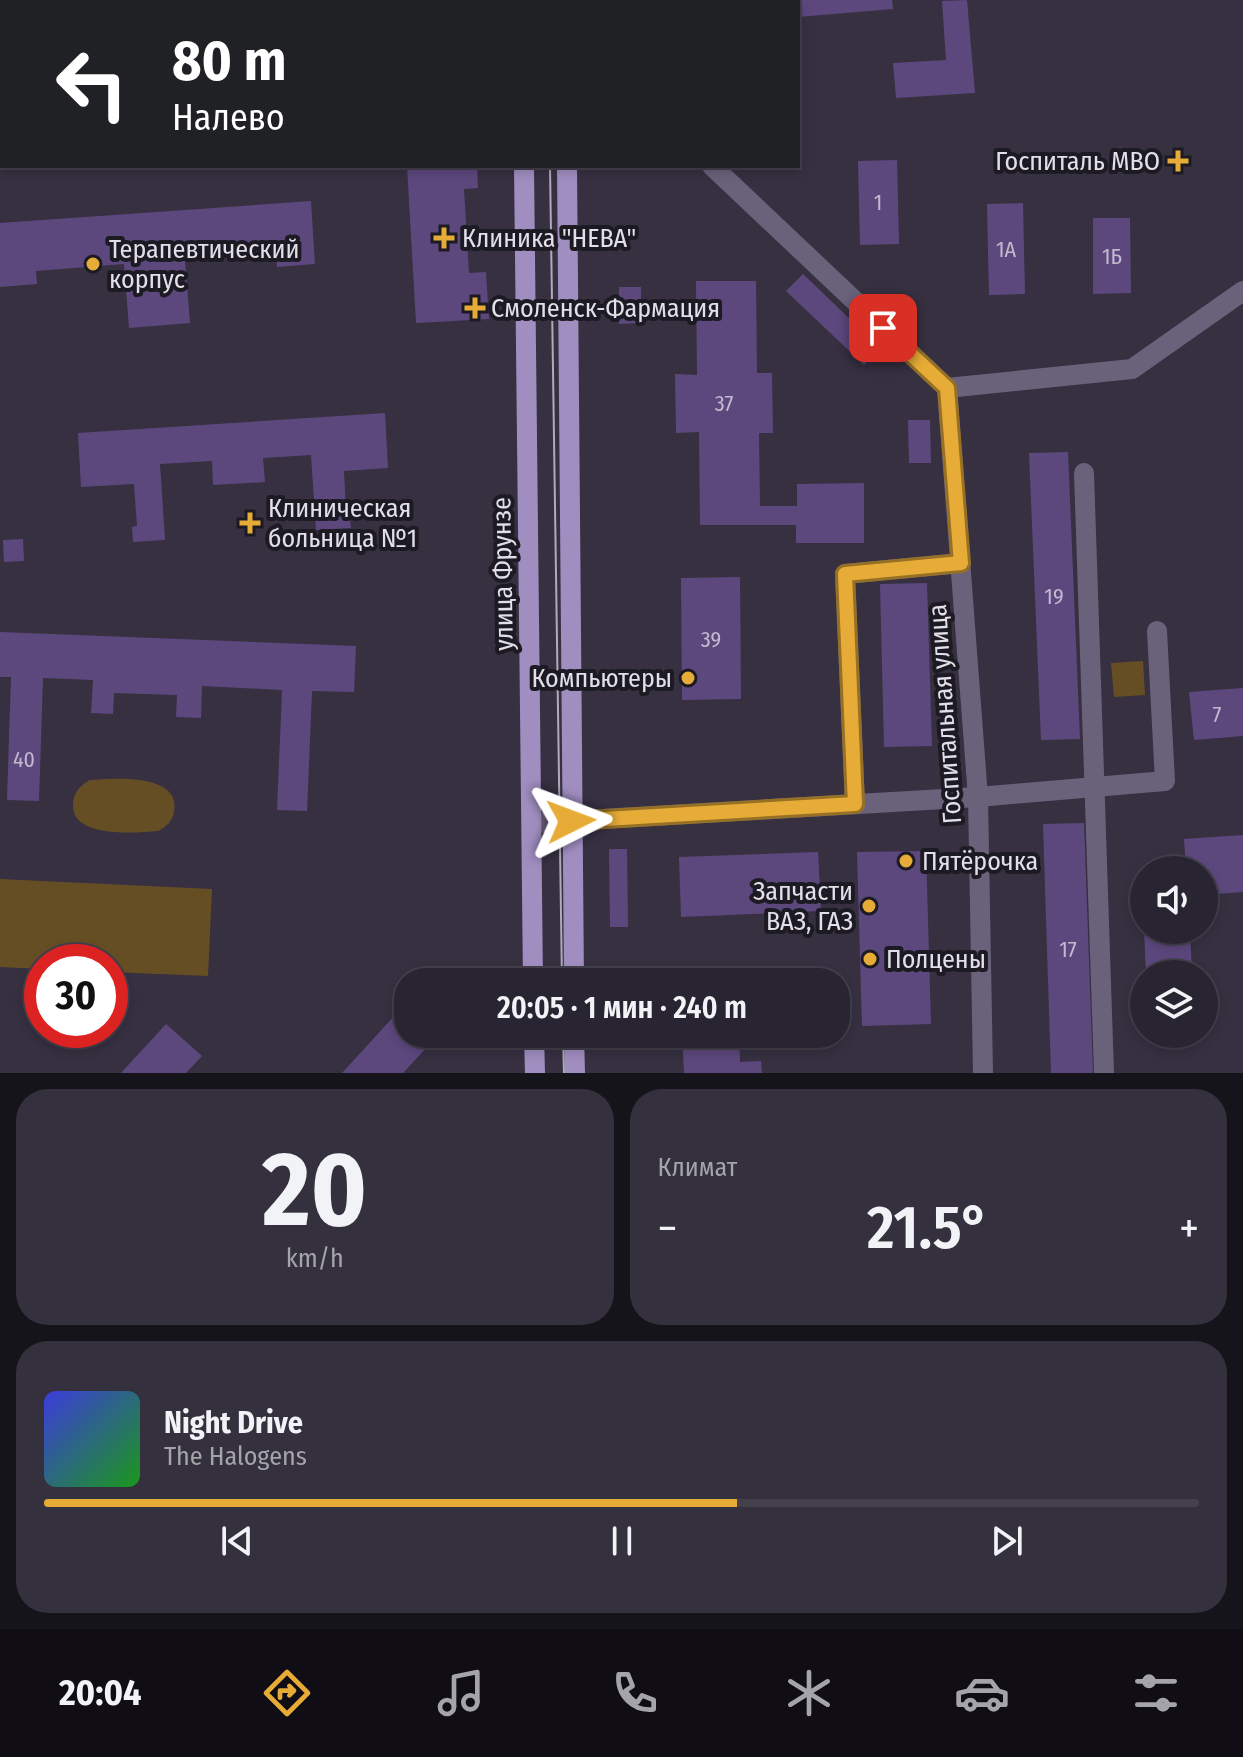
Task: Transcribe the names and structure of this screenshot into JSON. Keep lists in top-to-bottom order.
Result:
{
  "streets": {
    "main road": ["улица Фрунзе"],
    "street": ["Госпитальная улица"]
  },
  "places": {
    "health": [
      "Госпиталь МВО",
      "Клиника \"НЕВА\"",
      "Смоленск-Фармация",
      "Клиническая больница №1"
    ],
    "other": [
      "Терапевтический корпус",
      "Компьютеры",
      "Пятёрочка",
      "Запчаcти ВАЗ, ГАЗ",
      "Полцены"
    ]
  },
  "house_numbers": [
    "1",
    "1А",
    "1Б",
    "37",
    "19",
    "39",
    "7",
    "40",
    "17"
  ],
  "page": {
    "turn": ["80 m", "Налево"],
    "limit": "30",
    "trip": "20:05 · 1 мин · 240 m",
    "tile": [
      ["20", "km/h"],
      "Климат"
    ],
    "heat": ["−", "21.5°", "+"],
    "song": ["Night Drive", "The Halogens"],
    "tabs": "20:04"
  }
}
